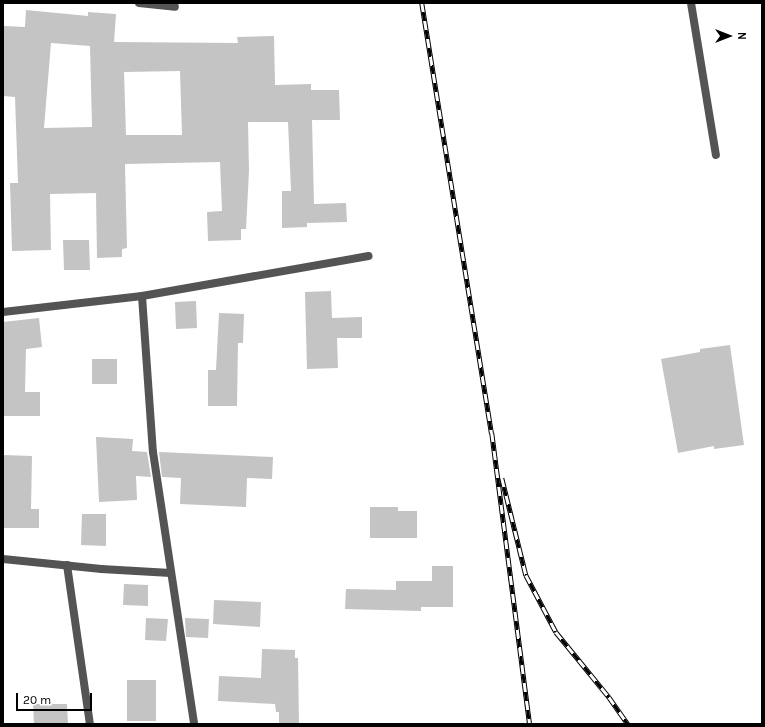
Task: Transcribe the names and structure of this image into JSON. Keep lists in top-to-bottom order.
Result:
{
  "scale_bar": "20 m",
  "north": "right"
}
